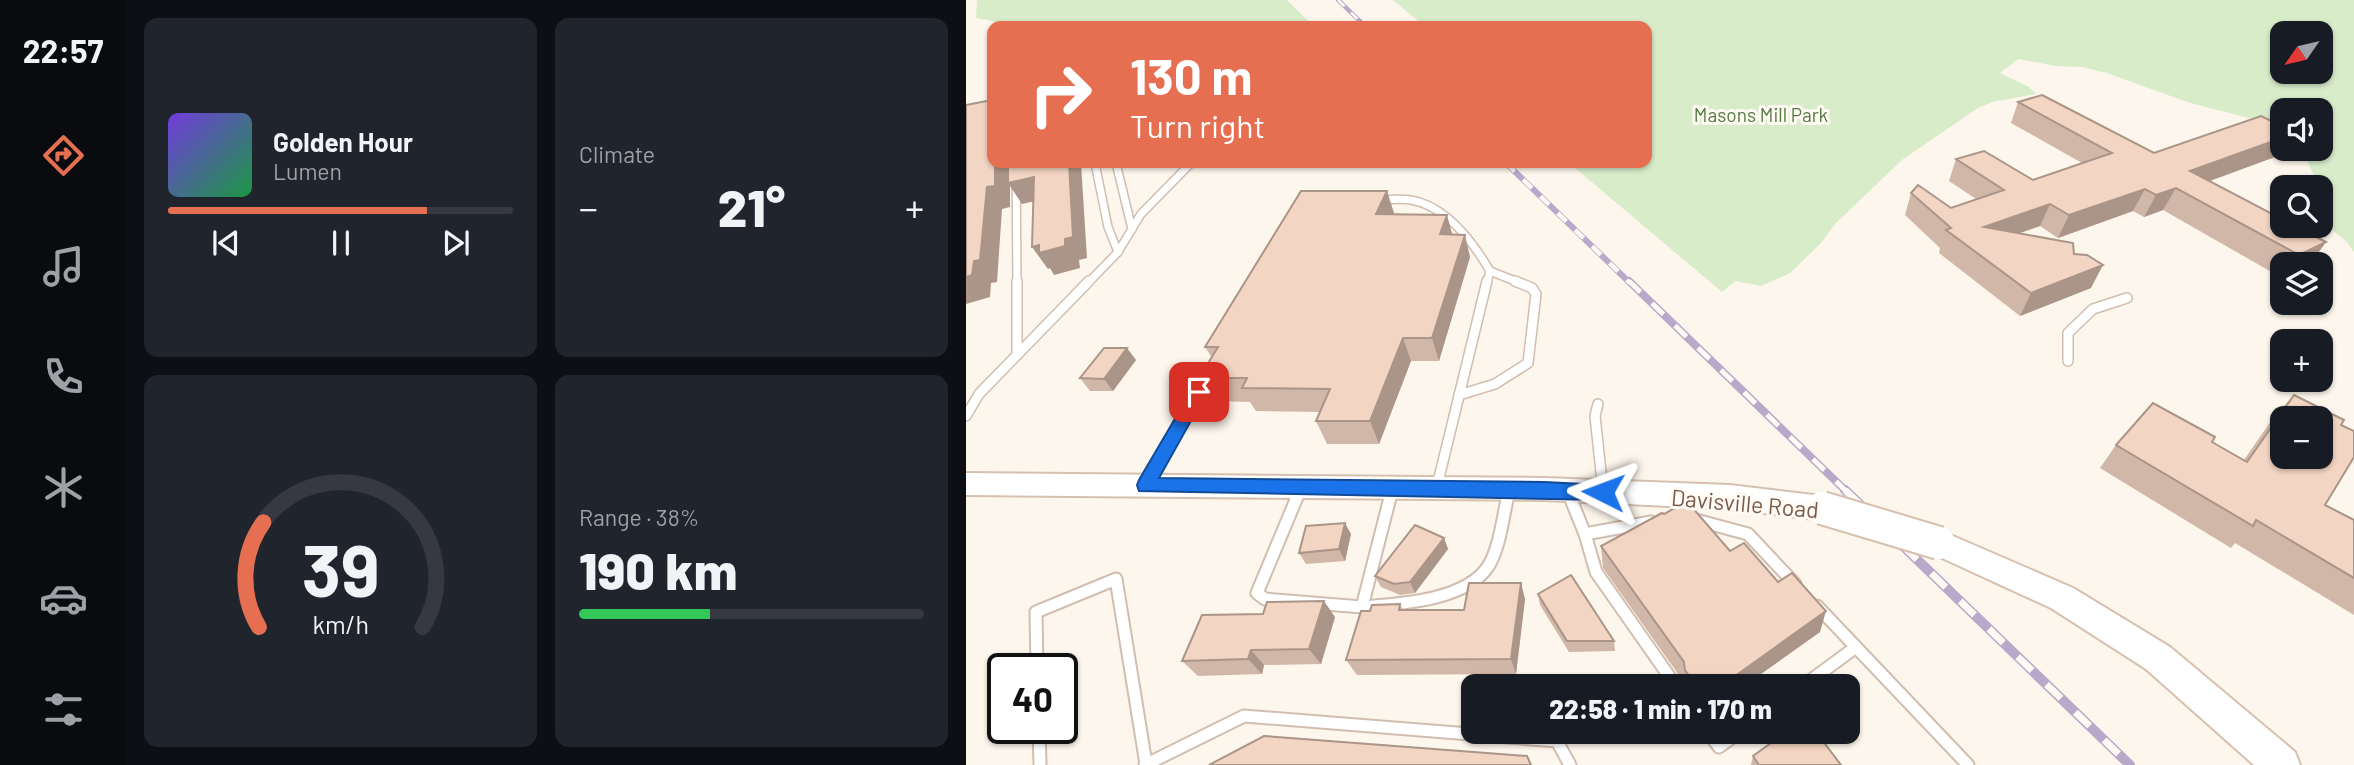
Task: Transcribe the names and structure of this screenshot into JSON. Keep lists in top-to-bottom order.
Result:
{
  "streets": {
    "street": ["Davisville Road"]
  },
  "parks": ["Masons Mill Park"],
  "north": "bottom left",
  "page": {
    "tabs": "22:57",
    "tile": [
      "Climate",
      ["Range · 38%", "190 km"]
    ],
    "map_buttons": ["+", "−"],
    "turn": ["130 m", "Turn right"],
    "song": ["Golden Hour", "Lumen"],
    "heat": ["−", "21°", "+"],
    "limit": "40",
    "trip": "22:58 · 1 min · 170 m",
    "gauge": ["39", "km/h"]
  }
}
